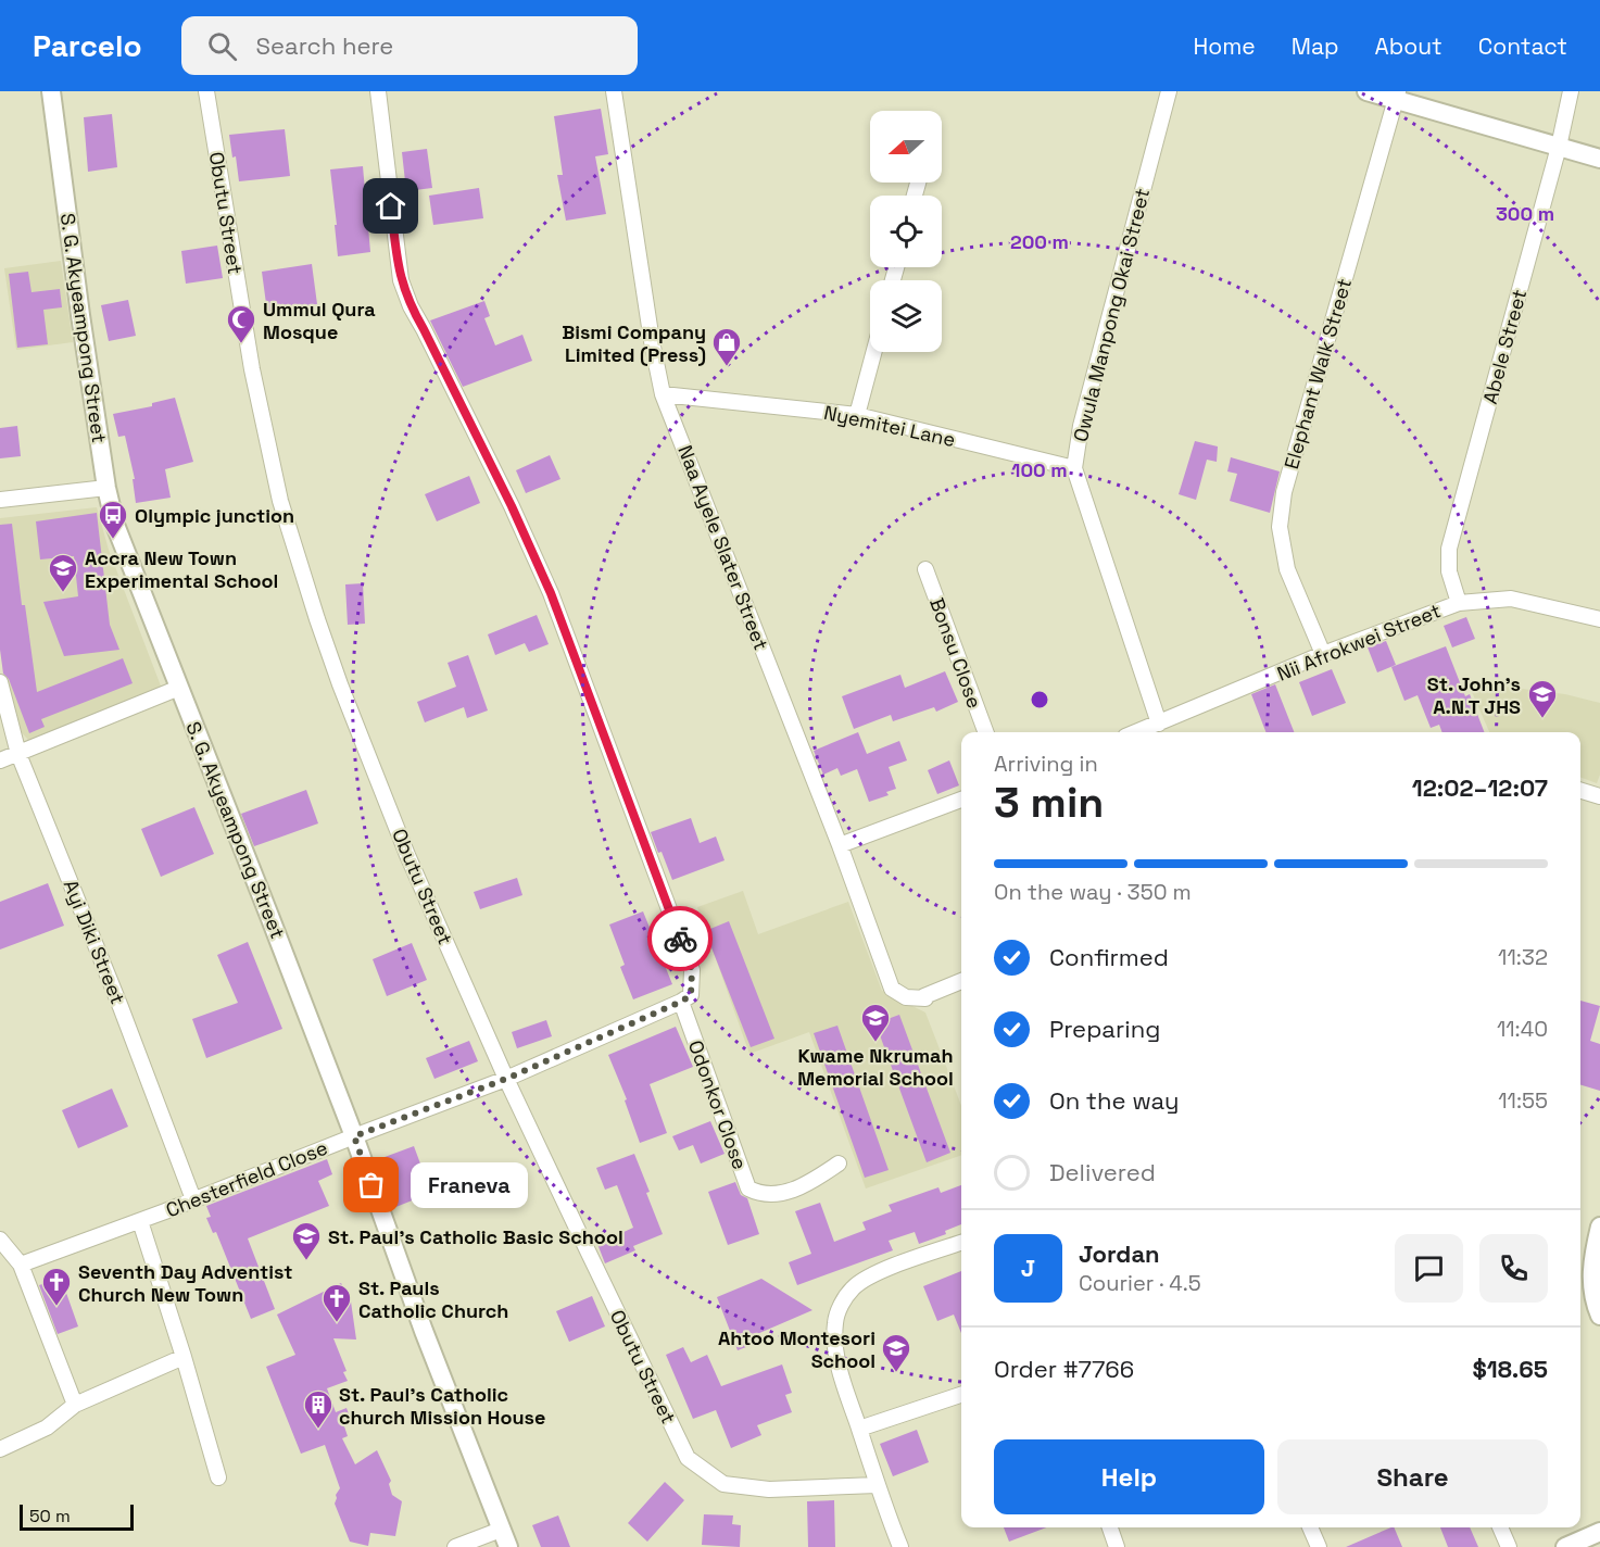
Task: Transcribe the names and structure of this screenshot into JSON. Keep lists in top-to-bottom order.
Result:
{
  "streets": {
    "street": [
      "Obutu Street",
      "Owula Manpong Okai Street",
      "S. G. Akyeampong Street",
      "Abele Street",
      "Elephant Walk Street",
      "Nyemitei Lane",
      "Naa Ayele Slater Street",
      "Nii Afrokwei Street",
      "Bonsu Close",
      "Ayi Diki Street",
      "Odonkor Close",
      "Chesterfield Close"
    ]
  },
  "crossings": [
    ["Obutu Street", "Chesterfield Close"],
    ["Owula Manpong Okai Street", "Nyemitei Lane"],
    ["Owula Manpong Okai Street", "Nii Afrokwei Street"],
    ["S. G. Akyeampong Street", "Chesterfield Close"],
    ["Abele Street", "Nii Afrokwei Street"],
    ["Elephant Walk Street", "Nii Afrokwei Street"],
    ["Nyemitei Lane", "Naa Ayele Slater Street"],
    ["Ayi Diki Street", "Chesterfield Close"],
    ["Odonkor Close", "Chesterfield Close"]
  ],
  "places": {
    "mosque": ["Ummul Qura Mosque"],
    "shop": ["Bismi Company Limited (Press)"],
    "bus stop": ["Olympic junction"],
    "school or university": [
      "Accra New Town Experimental School",
      "St. John's A.N.T JHS",
      "Kwame Nkrumah Memorial School",
      "St. Paul's Catholic Basic School",
      "Ahtoo Montesori School"
    ],
    "other": ["Franeva"],
    "church": ["Seventh Day Adventist Church New Town", "St. Pauls Catholic Church"],
    "building": ["St. Paul's Catholic church Mission House"]
  },
  "scale_bar": "50 m",
  "north": "left",
  "page": {
    "header": "Parcelo",
    "search": "Search here",
    "nav": [
      "Home",
      "Map",
      "About",
      "Contact"
    ],
    "heading": ["3 min", "Arriving in", "12:02–12:07"],
    "panel": [
      "Jordan",
      "Courier · 4.5",
      "Order #7766",
      "$18.65"
    ],
    "bar": "On the way · 350 m",
    "list": [
      ["Confirmed", "11:32"],
      ["Preparing", "11:40"],
      ["On the way", "11:55"],
      "Delivered"
    ],
    "bubble": "Franeva",
    "round": "J",
    "buttons": ["Help", "Share"],
    "scale": "50 m"
  },
  "rings": ["300 m", "200 m", "100 m"]
}
